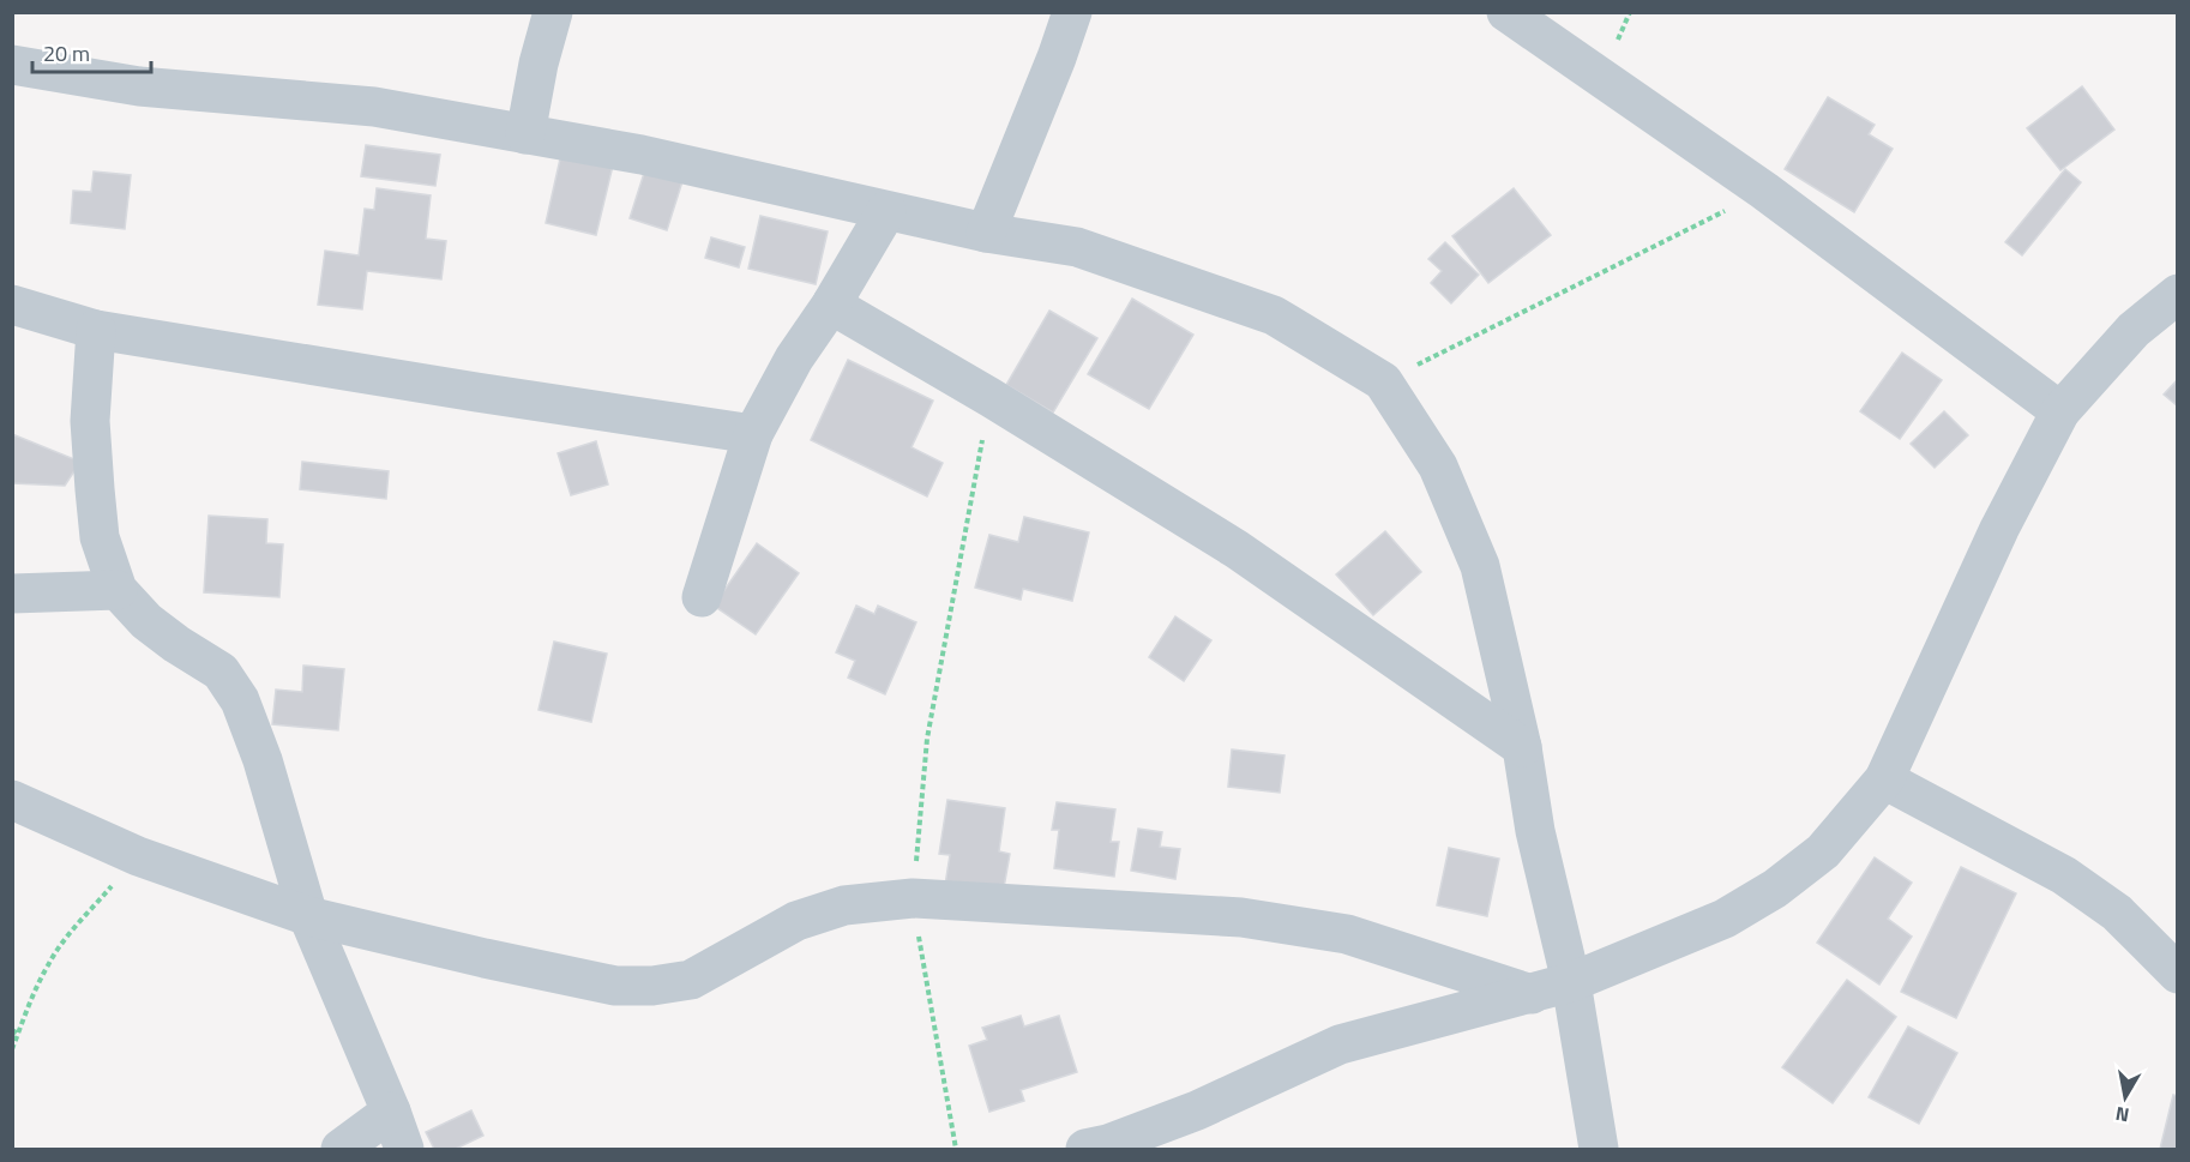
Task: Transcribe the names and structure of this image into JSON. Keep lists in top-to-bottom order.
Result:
{
  "scale_bar": "20 m",
  "north": "bottom"
}
